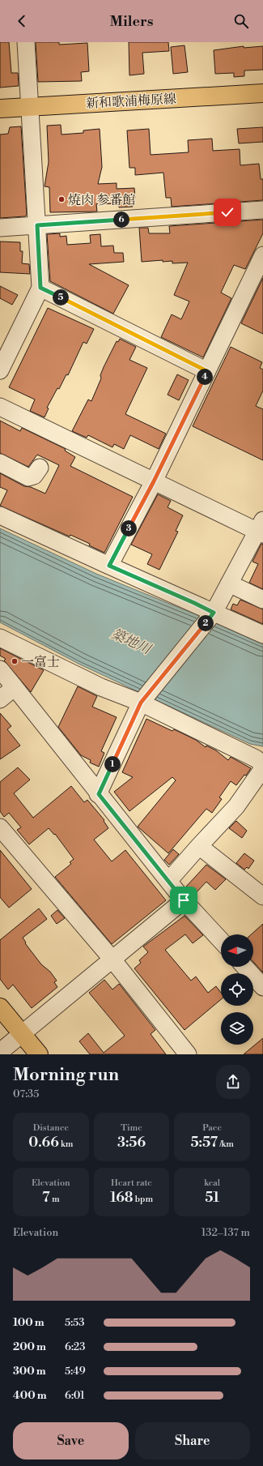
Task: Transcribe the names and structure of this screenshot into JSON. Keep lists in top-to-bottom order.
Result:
{
  "streets": {
    "main road": ["新和歌浦梅原線"]
  },
  "water": ["築地川"],
  "places": ["焼肉 参番館", "一富士"],
  "north": "left",
  "page": {
    "header": "Milers",
    "pins": [
      "6",
      "5",
      "4",
      "3",
      "2",
      "1"
    ],
    "heading": ["Morning run", "07:35"],
    "stats": [
      ["Distance", "0.66 km"],
      ["Time", "3:56"],
      ["Pace", "5:57 /km"],
      ["Elevation", "7 m"],
      ["Heart rate", "168 bpm"],
      ["kcal", "51"]
    ],
    "chart": ["Elevation", "132–137 m"],
    "list": [
      {
        "name": "100 m",
        "note": "5:53"
      },
      {
        "name": "200 m",
        "note": "6:23"
      },
      {
        "name": "300 m",
        "note": "5:49"
      },
      {
        "name": "400 m",
        "note": "6:01"
      }
    ],
    "buttons": ["Save", "Share"]
  }
}
